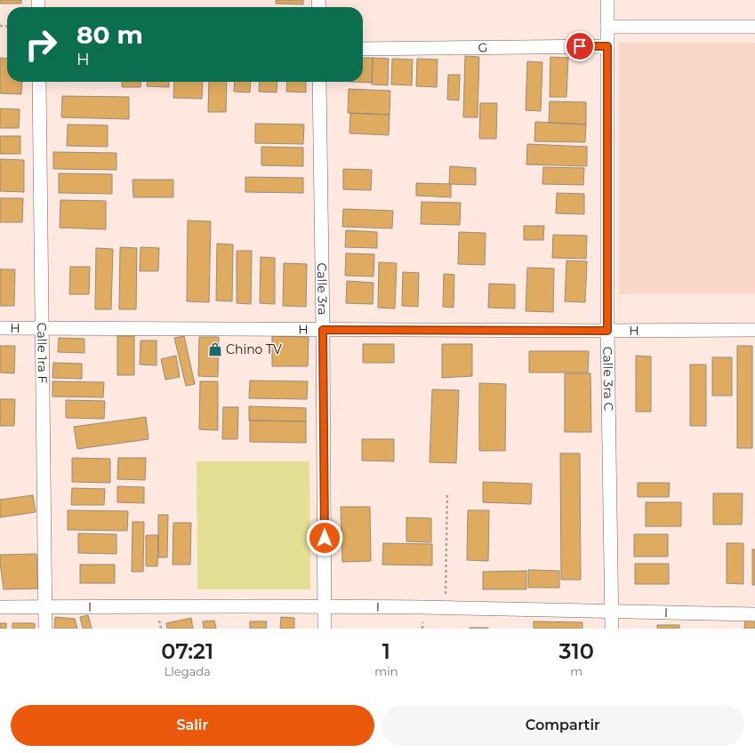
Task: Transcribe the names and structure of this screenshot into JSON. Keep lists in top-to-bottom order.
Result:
{
  "streets": {
    "street": [
      "G",
      "Calle 3ra",
      "H",
      "Calle 1ra F",
      "Calle 3ra C",
      "I"
    ]
  },
  "crossings": [
    ["G", "Calle 3ra C"],
    ["Calle 3ra", "H"],
    ["Calle 3ra", "I"],
    ["H", "Calle 1ra F"],
    ["H", "Calle 3ra C"],
    ["Calle 1ra F", "I"],
    ["Calle 3ra C", "I"]
  ],
  "places": {
    "shop": ["Chino TV"]
  },
  "page": {
    "turn": ["80 m", "H"],
    "eta": [
      "07:21",
      "Llegada",
      "1",
      "min",
      "310",
      "m"
    ],
    "buttons": ["Salir", "Compartir"]
  }
}
